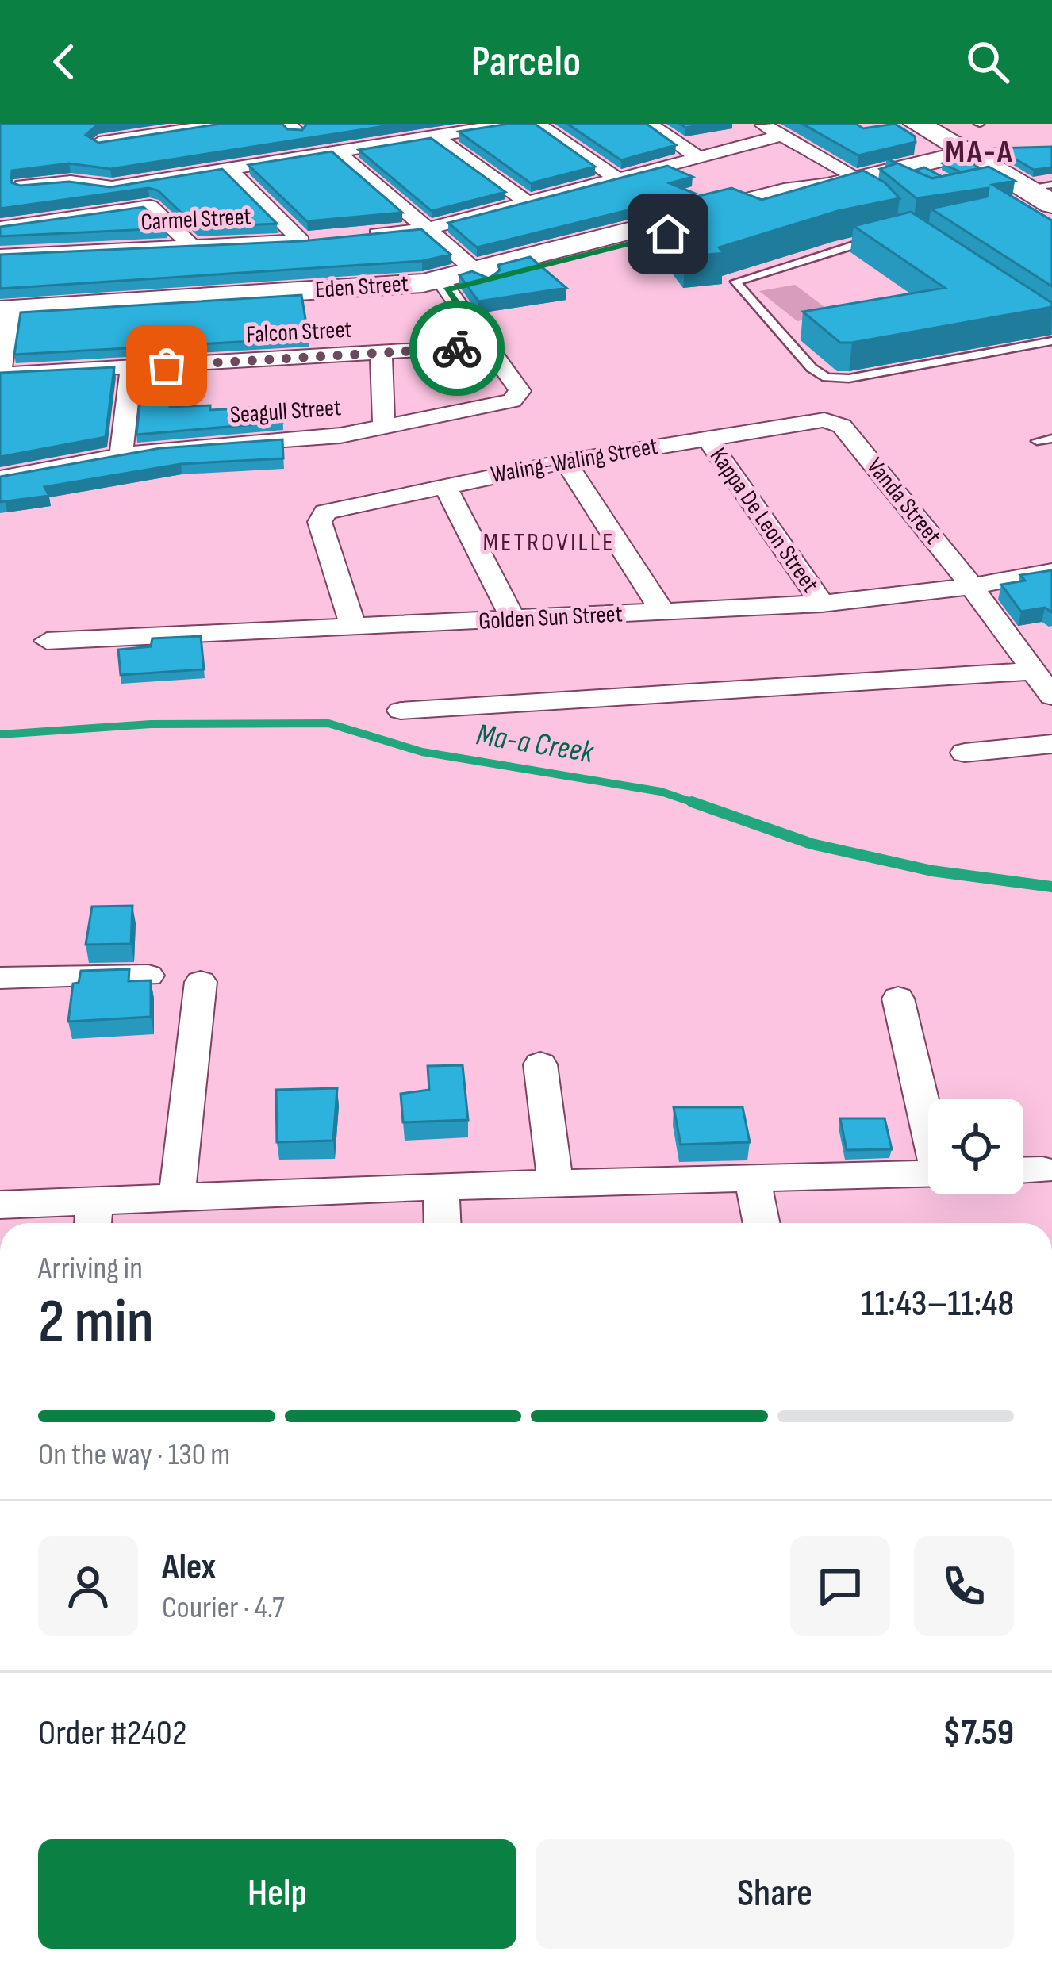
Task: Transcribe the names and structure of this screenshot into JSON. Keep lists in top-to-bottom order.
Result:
{
  "streets": {
    "main road": ["Eden Street"],
    "street": [
      "Carmel Street",
      "Falcon Street",
      "Seagull Street",
      "Waling-Waling Street",
      "Vanda Street",
      "Kappa De Leon Street",
      "Golden Sun Street"
    ]
  },
  "crossings": [
    ["Falcon Street", "Seagull Street"],
    ["Waling-Waling Street", "Vanda Street"],
    ["Waling-Waling Street", "Kappa De Leon Street"],
    ["Waling-Waling Street", "Golden Sun Street"],
    ["Vanda Street", "Golden Sun Street"],
    ["Kappa De Leon Street", "Golden Sun Street"]
  ],
  "districts": ["MA-A", "METROVILLE"],
  "water": ["Ma-a Creek"],
  "page": {
    "header": "Parcelo",
    "heading": ["2 min", "Arriving in", "11:43–11:48"],
    "panel": [
      "Alex",
      "Courier · 4.7",
      "Order #2402",
      "$7.59"
    ],
    "bar": "On the way · 130 m",
    "buttons": ["Help", "Share"]
  }
}
